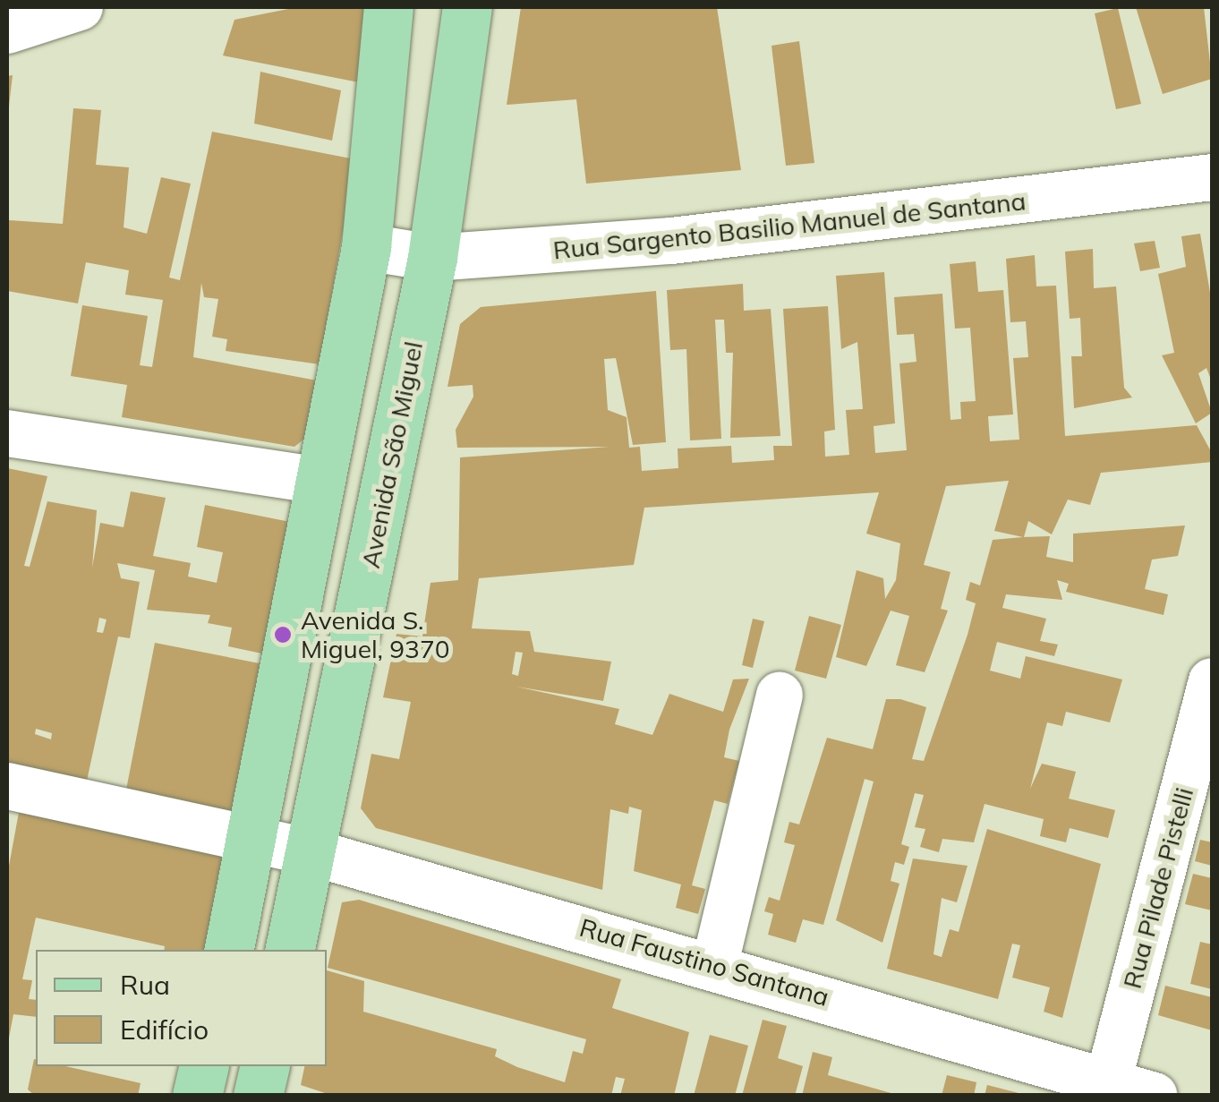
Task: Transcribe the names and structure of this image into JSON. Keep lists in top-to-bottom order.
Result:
{
  "streets": {
    "main road": ["Avenida São Miguel"],
    "street": ["Rua Sargento Basilio Manuel de Santana", "Rua Pilade Pistelli", "Rua Faustino Santana"]
  },
  "crossings": [
    ["Rua Sargento Basilio Manuel de Santana", "Avenida São Miguel"],
    ["Avenida São Miguel", "Rua Faustino Santana"],
    ["Rua Pilade Pistelli", "Rua Faustino Santana"]
  ],
  "places": ["Avenida S. Miguel, 9370"],
  "legend": ["Rua", "Edifício"]
}
